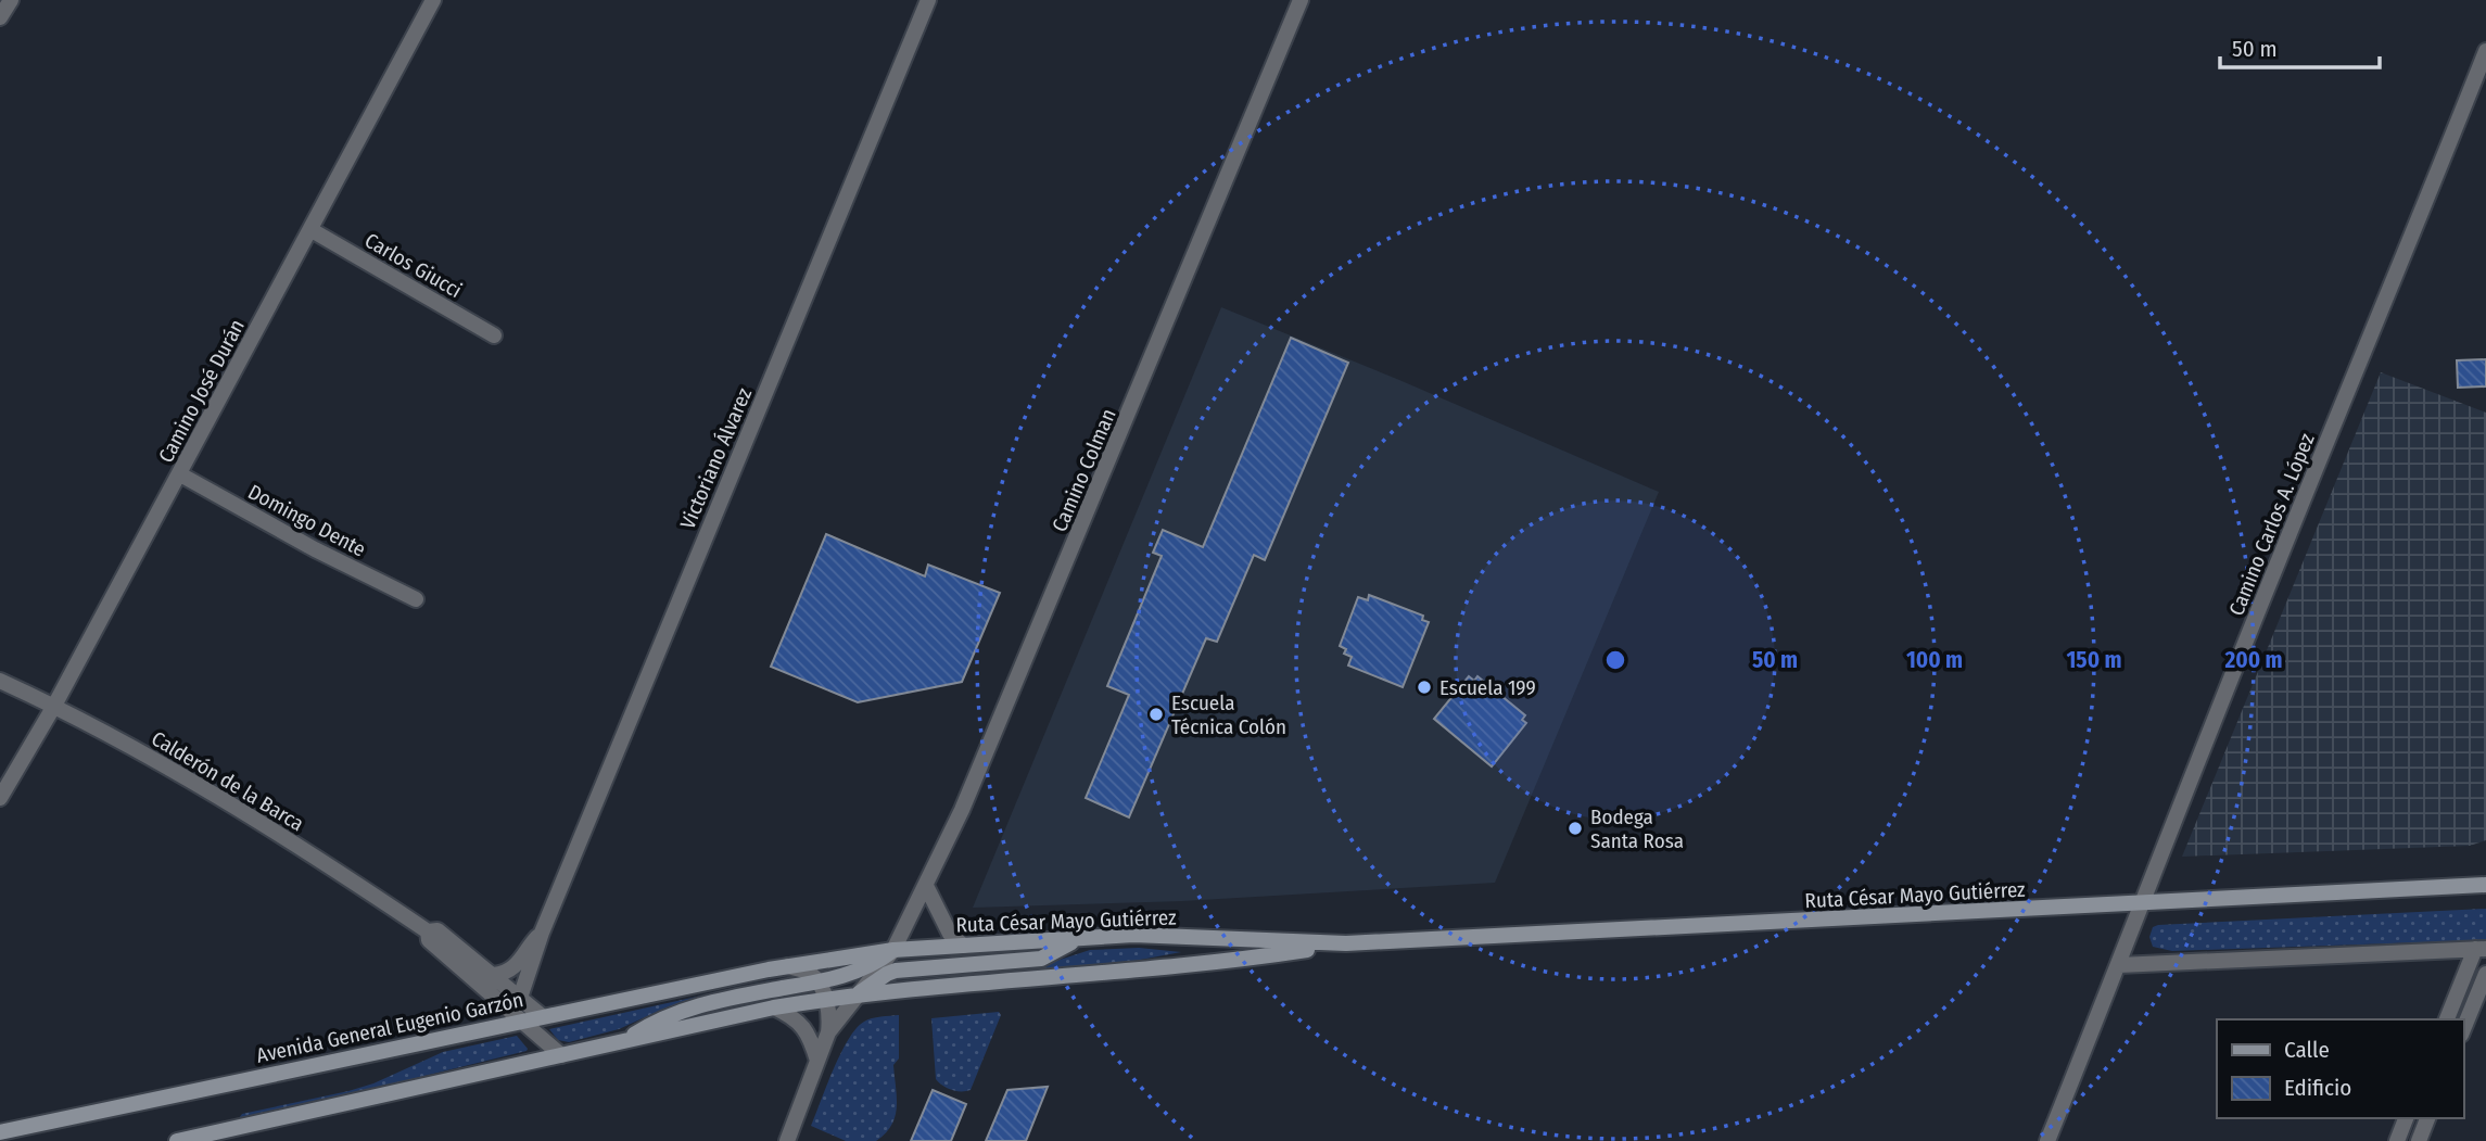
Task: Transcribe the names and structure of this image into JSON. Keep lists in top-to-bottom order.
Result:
{
  "streets": {
    "main road": ["Ruta César Mayo Gutiérrez", "Avenida General Eugenio Garzón"],
    "street": [
      "Carlos Giucci",
      "Camino José Durán",
      "Victoriano Álvarez",
      "Camino Colman",
      "Domingo Dente",
      "Camino Carlos A. López",
      "Calderón de la Barca"
    ]
  },
  "crossings": [
    ["Carlos Giucci", "Camino José Durán"],
    ["Camino José Durán", "Domingo Dente"],
    ["Camino José Durán", "Calderón de la Barca"],
    ["Victoriano Álvarez", "Calderón de la Barca"],
    ["Camino Colman", "Ruta César Mayo Gutiérrez"],
    ["Camino Carlos A. López", "Ruta César Mayo Gutiérrez"],
    ["Calderón de la Barca", "Avenida General Eugenio Garzón"],
    ["Ruta César Mayo Gutiérrez", "Avenida General Eugenio Garzón"]
  ],
  "places": ["Escuela 199", "Escuela Técnica Colón", "Bodega Santa Rosa"],
  "legend": ["Calle", "Edificio"],
  "scale_bar": "50 m",
  "rings": [
    "50 m",
    "100 m",
    "150 m",
    "200 m"
  ]
}
